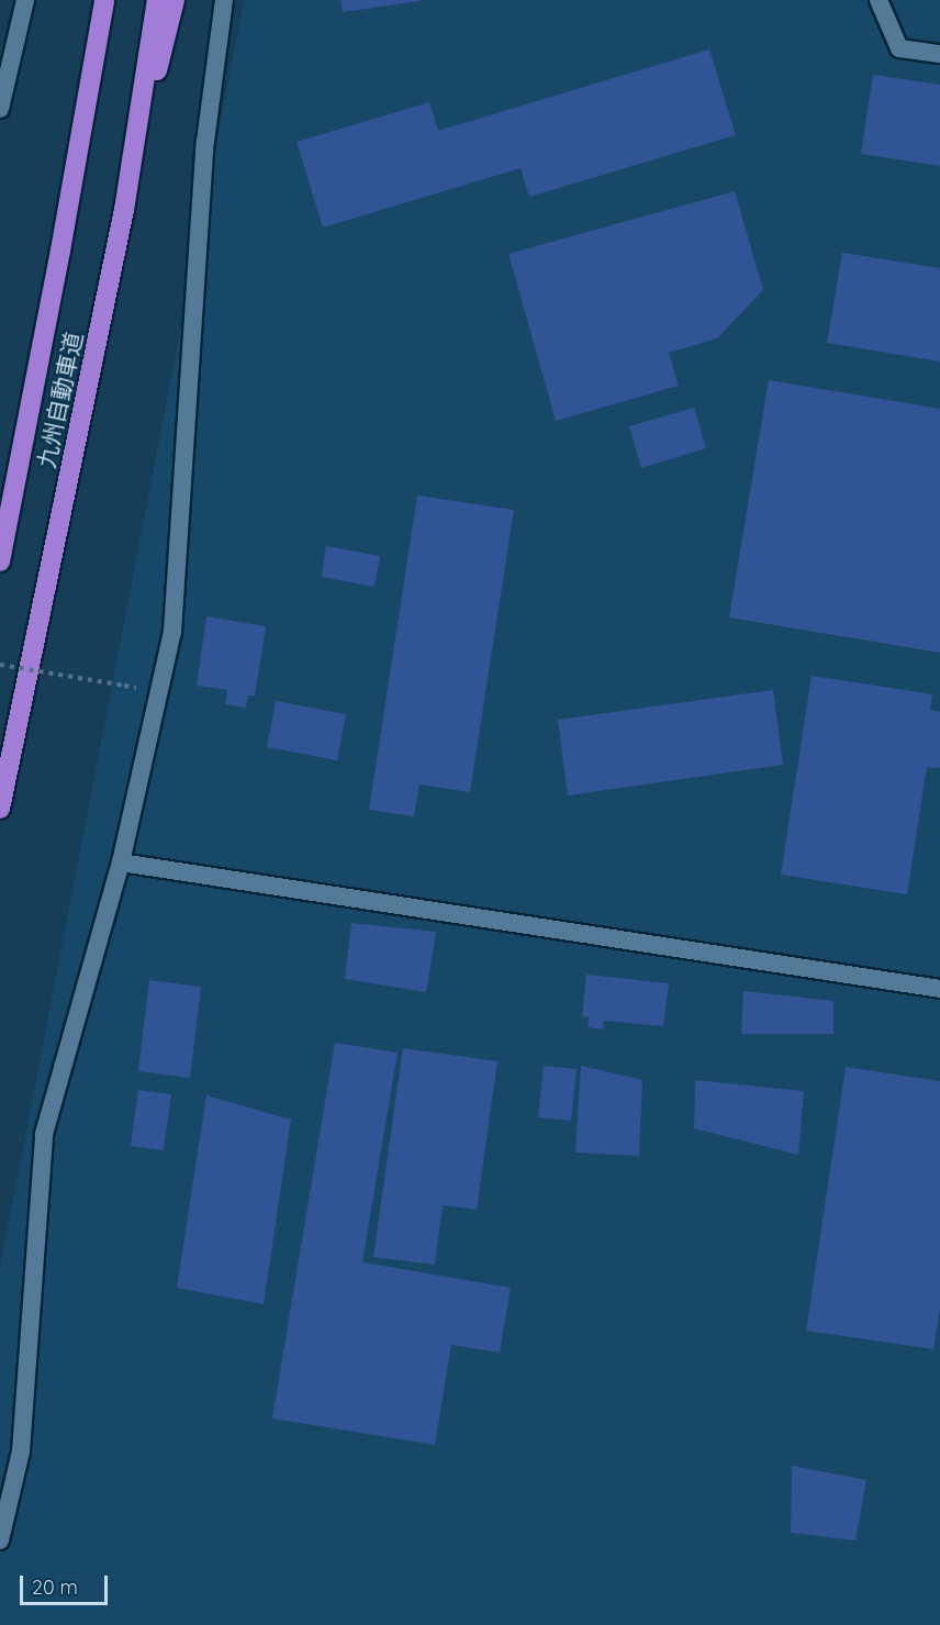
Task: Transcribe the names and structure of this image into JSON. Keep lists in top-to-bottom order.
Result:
{
  "streets": {
    "highway": ["九州自動車道"]
  },
  "scale_bar": "20 m"
}
